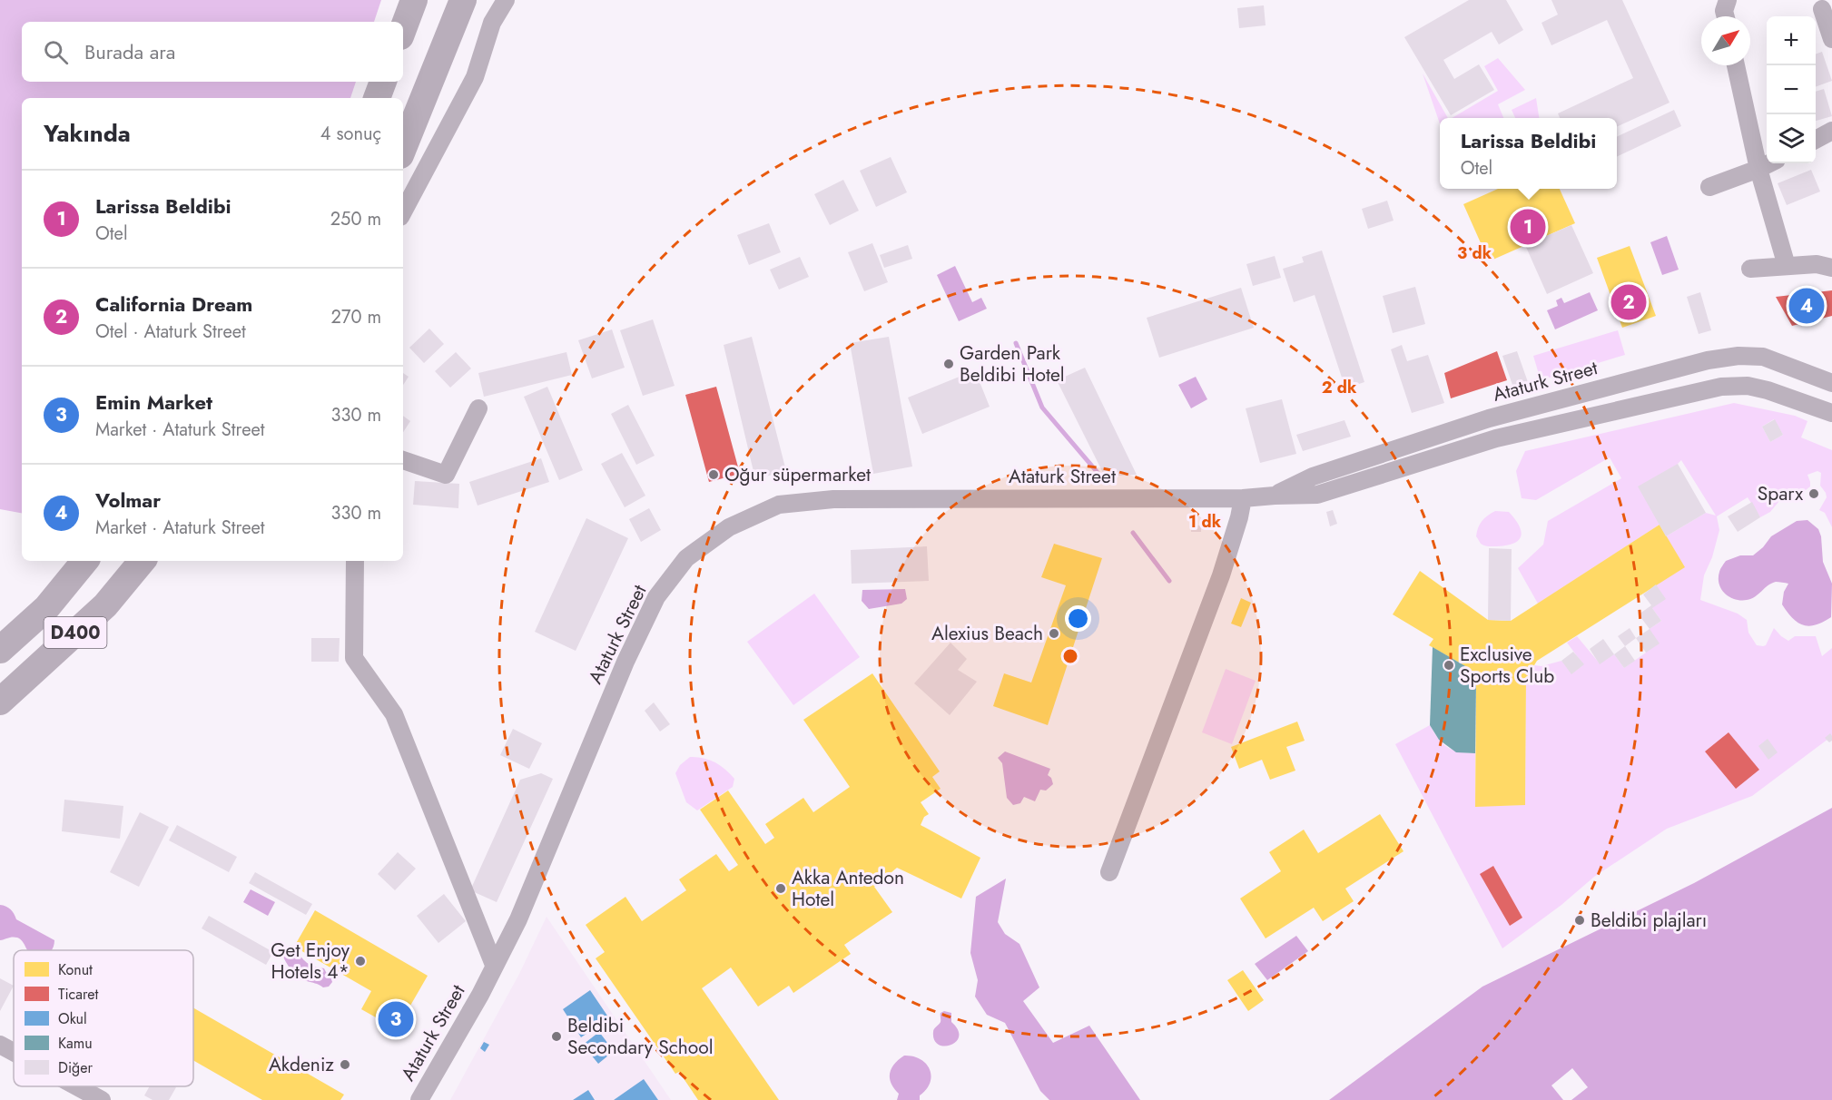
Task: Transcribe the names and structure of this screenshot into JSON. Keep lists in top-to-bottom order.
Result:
{
  "streets": {
    "highway": ["D400"],
    "street": ["Ataturk Street"]
  },
  "places": [
    "Garden Park Beldibi Hotel",
    "Oğur süpermarket",
    "Sparx",
    "Alexius Beach",
    "Exclusive Sports Club",
    "Akka Antedon Hotel",
    "Beldibi plajları",
    "Get Enjoy Hotels 4*",
    "Beldibi Secondary School",
    "Akdeniz"
  ],
  "legend": [
    "Konut",
    "Ticaret",
    "Okul",
    "Kamu",
    "Diğer"
  ],
  "north": "top right",
  "page": {
    "map_buttons": ["+", "−"],
    "search": "Burada ara",
    "heading": ["Yakında", "4 sonuç"],
    "popup": ["Larissa Beldibi", "Otel"],
    "list": [
      {
        "mark": "1",
        "name": "Larissa Beldibi",
        "note": "Otel",
        "value": "250 m"
      },
      {
        "mark": "2",
        "name": "California Dream",
        "note": "Otel · Ataturk Street",
        "value": "270 m"
      },
      {
        "mark": "3",
        "name": "Emin Market",
        "note": "Market · Ataturk Street",
        "value": "330 m"
      },
      {
        "mark": "4",
        "name": "Volmar",
        "note": "Market · Ataturk Street",
        "value": "330 m"
      }
    ],
    "pins": [
      "1",
      "2",
      "4",
      "3"
    ]
  },
  "rings": ["3 dk", "2 dk", "1 dk"]
}
